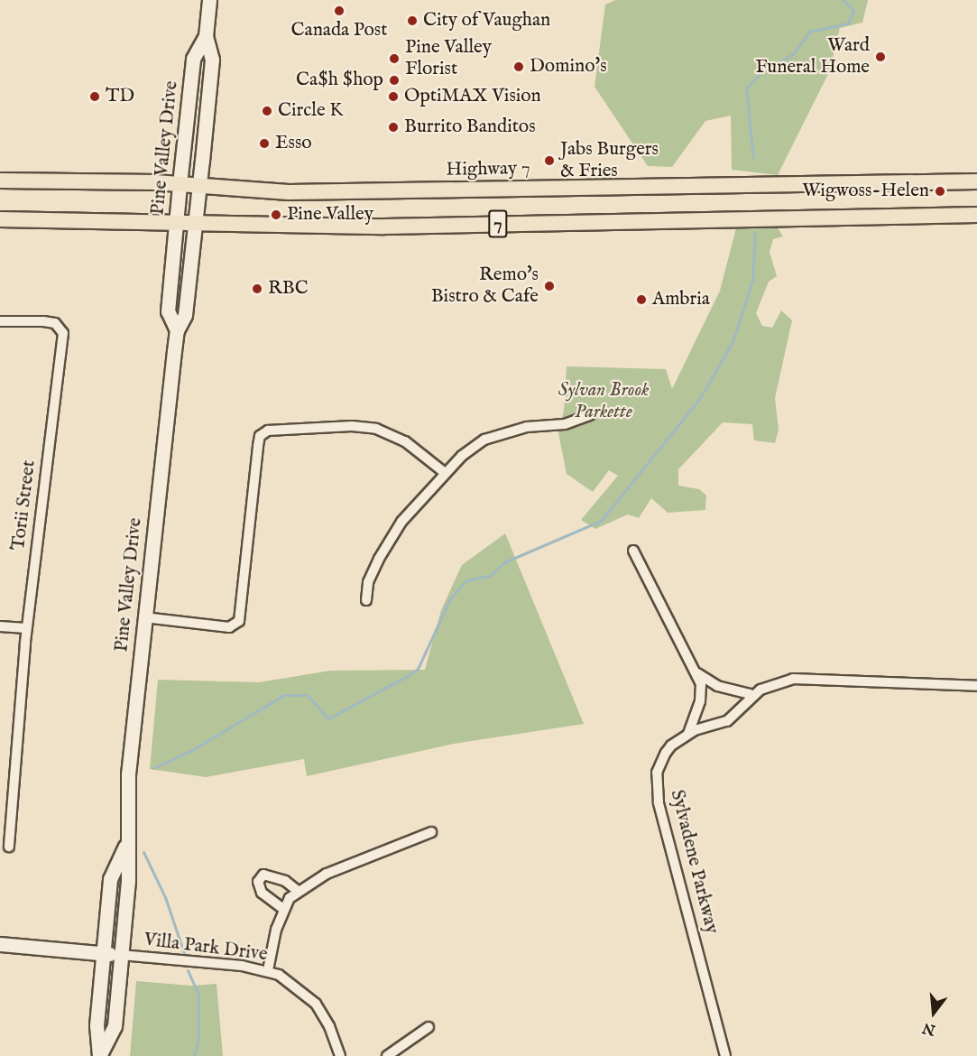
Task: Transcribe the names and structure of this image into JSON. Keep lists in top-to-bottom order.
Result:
{
  "streets": {
    "main road": ["Pine Valley Drive", "Highway 7", "7"],
    "street": ["Torii Street", "Sylvadene Parkway", "Villa Park Drive"]
  },
  "crossings": [
    ["Pine Valley Drive", "Highway 7"],
    ["Pine Valley Drive", "7"],
    ["Pine Valley Drive", "Villa Park Drive"]
  ],
  "parks": ["Sylvan Brook Parkette"],
  "places": [
    "Canada Post",
    "City of Vaughan",
    "Ward Funeral Home",
    "Pine Valley Florist",
    "Domino's",
    "Ca$h $hop",
    "TD",
    "OptiMAX Vision",
    "Circle K",
    "Burrito Banditos",
    "Esso",
    "Jabs Burgers & Fries",
    "Wigwoss-Helen",
    "Pine Valley",
    "Remo's Bistro & Cafe",
    "RBC",
    "Ambria"
  ],
  "north": "bottom"
}
